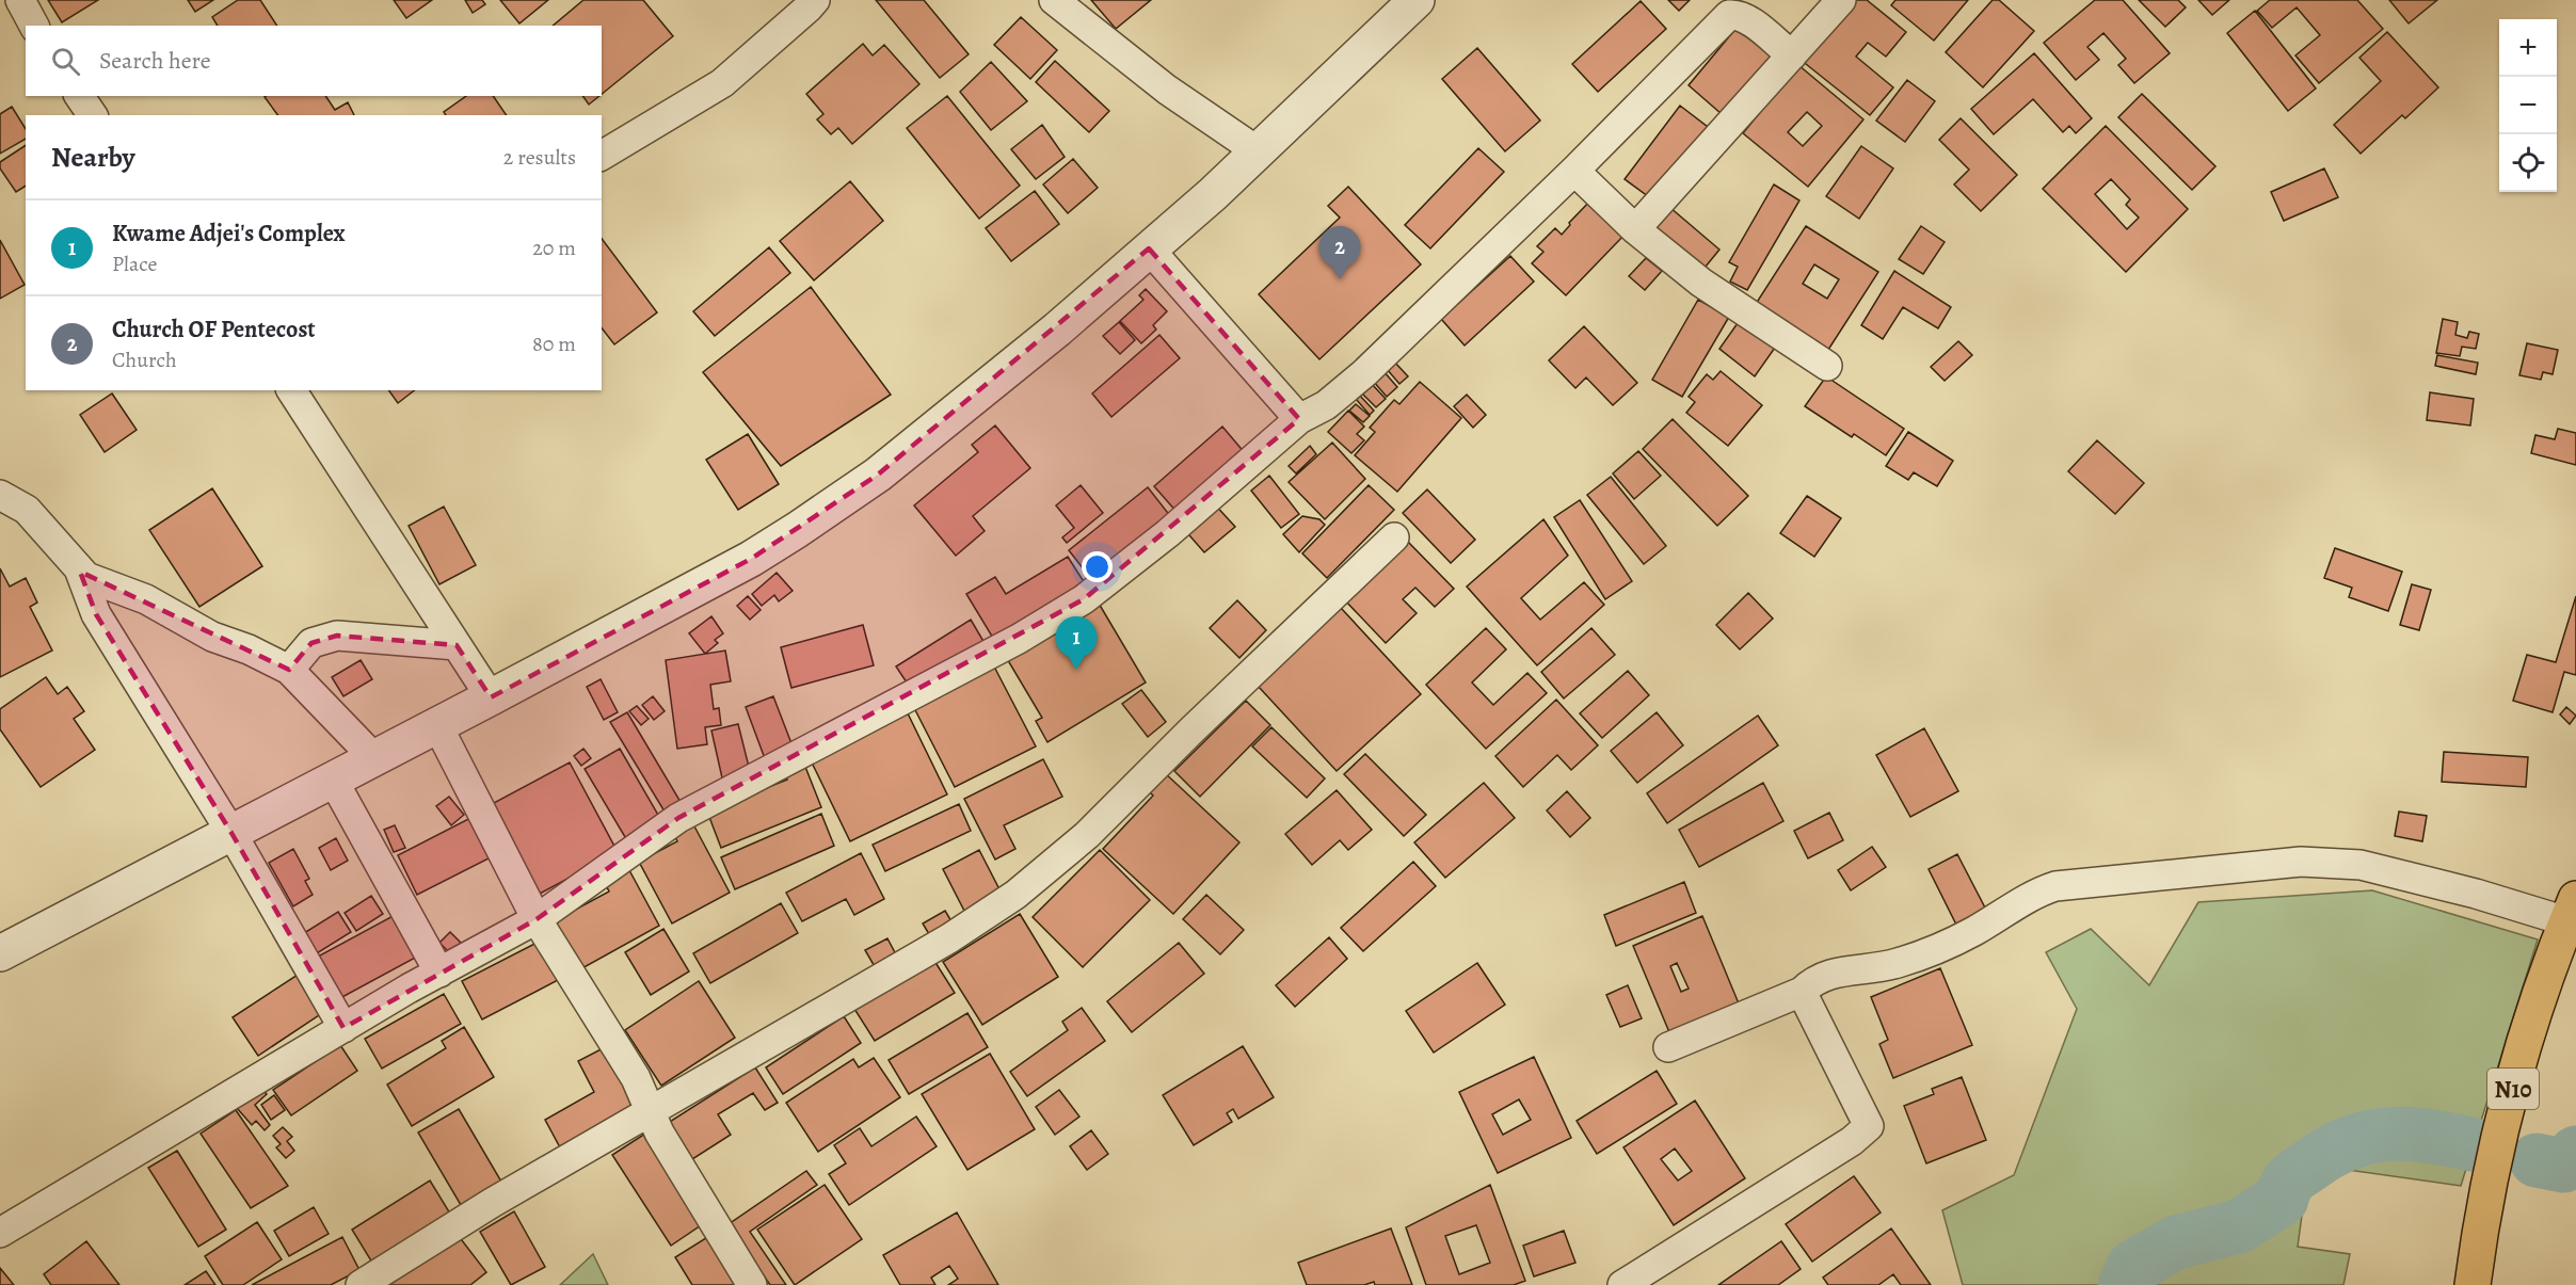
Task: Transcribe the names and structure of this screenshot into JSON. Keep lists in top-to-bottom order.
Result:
{
  "streets": {
    "main road": ["N10"]
  },
  "page": {
    "map_buttons": ["+", "−"],
    "search": "Search here",
    "heading": ["Nearby", "2 results"],
    "list": [
      {
        "mark": "1",
        "name": "Kwame Adjei's Complex",
        "note": "Place",
        "value": "20 m"
      },
      {
        "mark": "2",
        "name": "Church OF Pentecost",
        "note": "Church",
        "value": "80 m"
      }
    ],
    "pins": ["2", "1"]
  }
}
